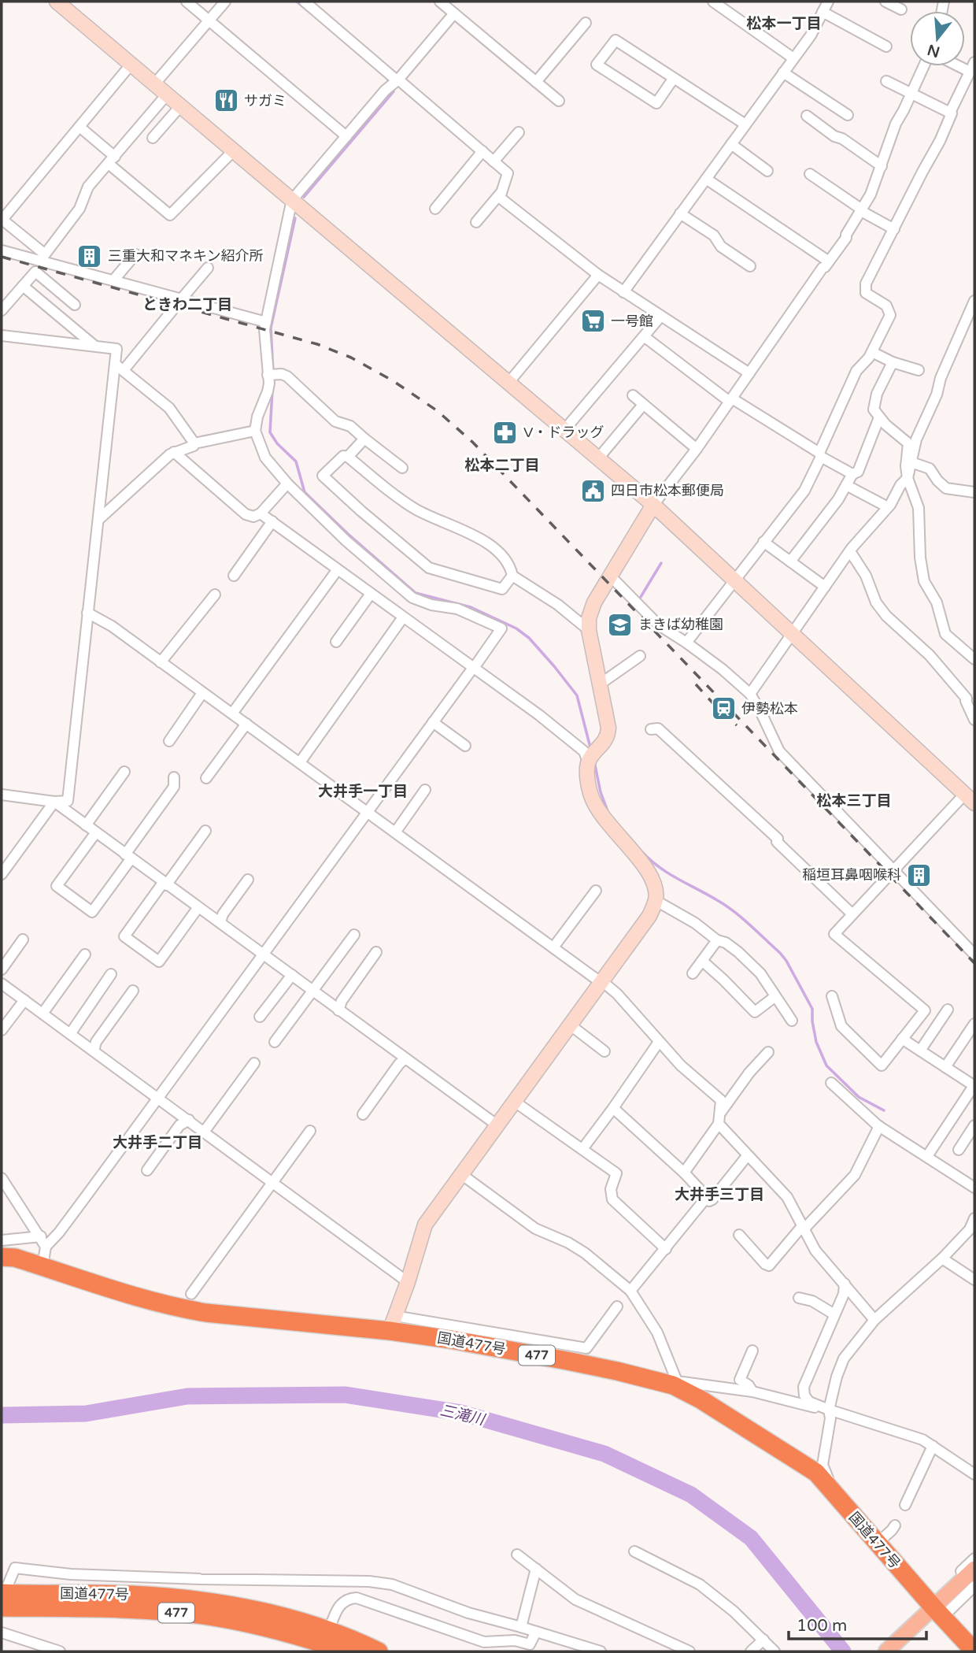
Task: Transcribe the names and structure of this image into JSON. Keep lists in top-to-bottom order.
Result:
{
  "streets": {
    "highway": ["国道477号", "477"]
  },
  "districts": [
    "松本一丁目",
    "ときわ二丁目",
    "松本二丁目",
    "大井手一丁目",
    "松本三丁目",
    "大井手二丁目",
    "大井手三丁目"
  ],
  "water": ["三滝川"],
  "places": {
    "restaurant": ["サガミ"],
    "building": ["三重大和マネキン紹介所", "稲垣耳鼻咽喉科"],
    "supermarket": ["一号館"],
    "pharmacy": ["V・ドラッグ"],
    "public building": ["四日市松本郵便局"],
    "school or university": ["まきば幼稚園"],
    "station": ["伊勢松本"]
  },
  "scale_bar": "100 m",
  "north": "bottom"
}
